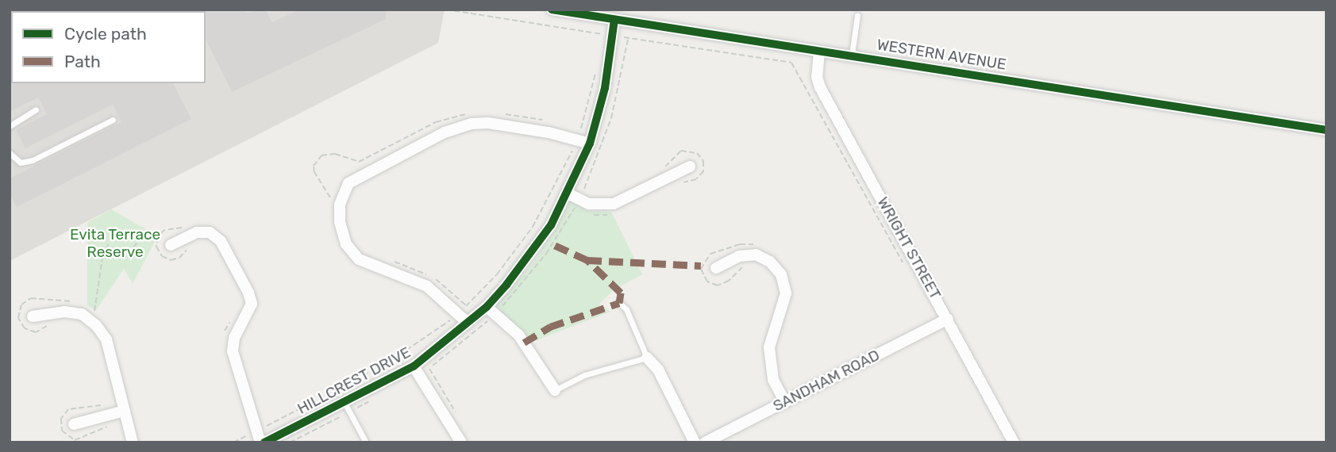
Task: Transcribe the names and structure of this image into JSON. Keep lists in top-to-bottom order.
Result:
{
  "streets": {
    "street": [
      "WESTERN AVENUE",
      "WRIGHT STREET",
      "HILLCREST DRIVE",
      "SANDHAM ROAD"
    ]
  },
  "crossings": [
    ["WESTERN AVENUE", "WRIGHT STREET"],
    ["WESTERN AVENUE", "HILLCREST DRIVE"],
    ["WRIGHT STREET", "SANDHAM ROAD"]
  ],
  "parks": ["Evita Terrace Reserve"],
  "legend": ["Cycle path", "Path"]
}
